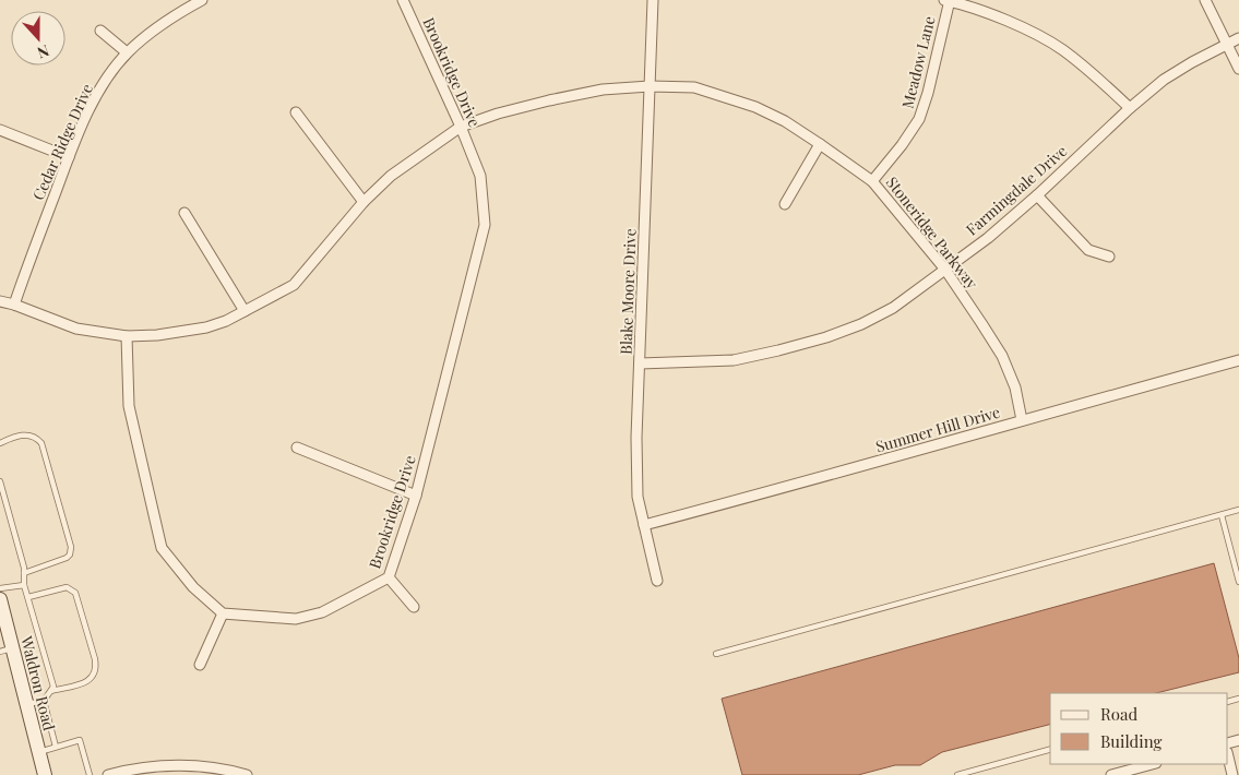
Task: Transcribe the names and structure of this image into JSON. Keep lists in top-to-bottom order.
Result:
{
  "streets": {
    "main road": ["Waldron Road"],
    "street": [
      "Meadow Lane",
      "Brookridge Drive",
      "Cedar Ridge Drive",
      "Farmingdale Drive",
      "Stoneridge Parkway",
      "Blake Moore Drive",
      "Summer Hill Drive"
    ]
  },
  "crossings": [
    ["Meadow Lane", "Stoneridge Parkway"],
    ["Brookridge Drive", "Stoneridge Parkway"],
    ["Cedar Ridge Drive", "Stoneridge Parkway"],
    ["Farmingdale Drive", "Stoneridge Parkway"],
    ["Farmingdale Drive", "Blake Moore Drive"],
    ["Stoneridge Parkway", "Blake Moore Drive"],
    ["Stoneridge Parkway", "Summer Hill Drive"],
    ["Blake Moore Drive", "Summer Hill Drive"]
  ],
  "legend": ["Road", "Building"],
  "north": "bottom"
}
